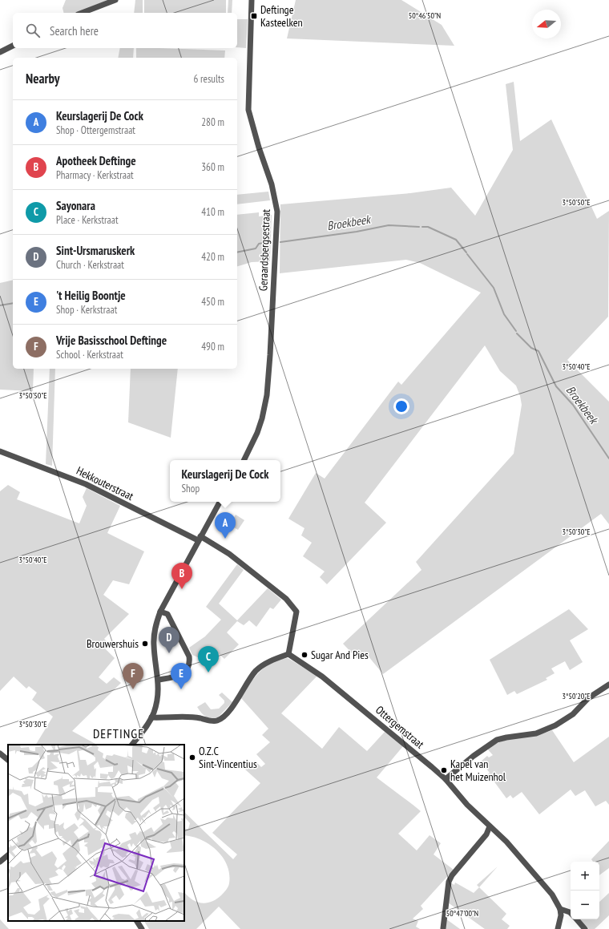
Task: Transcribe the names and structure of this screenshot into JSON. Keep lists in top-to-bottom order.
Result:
{
  "streets": {
    "street": ["Geraardsbergsestraat", "Hekkouterstraat", "Ottergemstraat"]
  },
  "districts": ["DEFTINGE"],
  "water": ["Broekbeek"],
  "places": {
    "transit": ["Deftinge Kasteelken"],
    "other": [
      "Brouwershuis",
      "Sugar And Pies",
      "O.Z.C Sint-Vincentius",
      "Kapel van het Muizenhol"
    ]
  },
  "north": "left",
  "page": {
    "search": "Search here",
    "heading": ["Nearby", "6 results"],
    "list": [
      {
        "mark": "A",
        "name": "Keurslagerij De Cock",
        "note": "Shop · Ottergemstraat",
        "value": "280 m"
      },
      {
        "mark": "B",
        "name": "Apotheek Deftinge",
        "note": "Pharmacy · Kerkstraat",
        "value": "360 m"
      },
      {
        "mark": "C",
        "name": "Sayonara",
        "note": "Place · Kerkstraat",
        "value": "410 m"
      },
      {
        "mark": "D",
        "name": "Sint-Ursmaruskerk",
        "note": "Church · Kerkstraat",
        "value": "420 m"
      },
      {
        "mark": "E",
        "name": "'t Heilig Boontje",
        "note": "Shop · Kerkstraat",
        "value": "450 m"
      },
      {
        "mark": "F",
        "name": "Vrije Basisschool Deftinge",
        "note": "School · Kerkstraat",
        "value": "490 m"
      }
    ],
    "popup": ["Keurslagerij De Cock", "Shop"],
    "pins": [
      "A",
      "B",
      "D",
      "C",
      "E",
      "F"
    ],
    "map_buttons": ["+", "−"]
  },
  "coordinates": [
    "50°46'50\"N",
    "3°50'50\"E",
    "3°50'40\"E",
    "3°50'30\"E",
    "3°50'20\"E",
    "50°47'00\"N"
  ]
}
